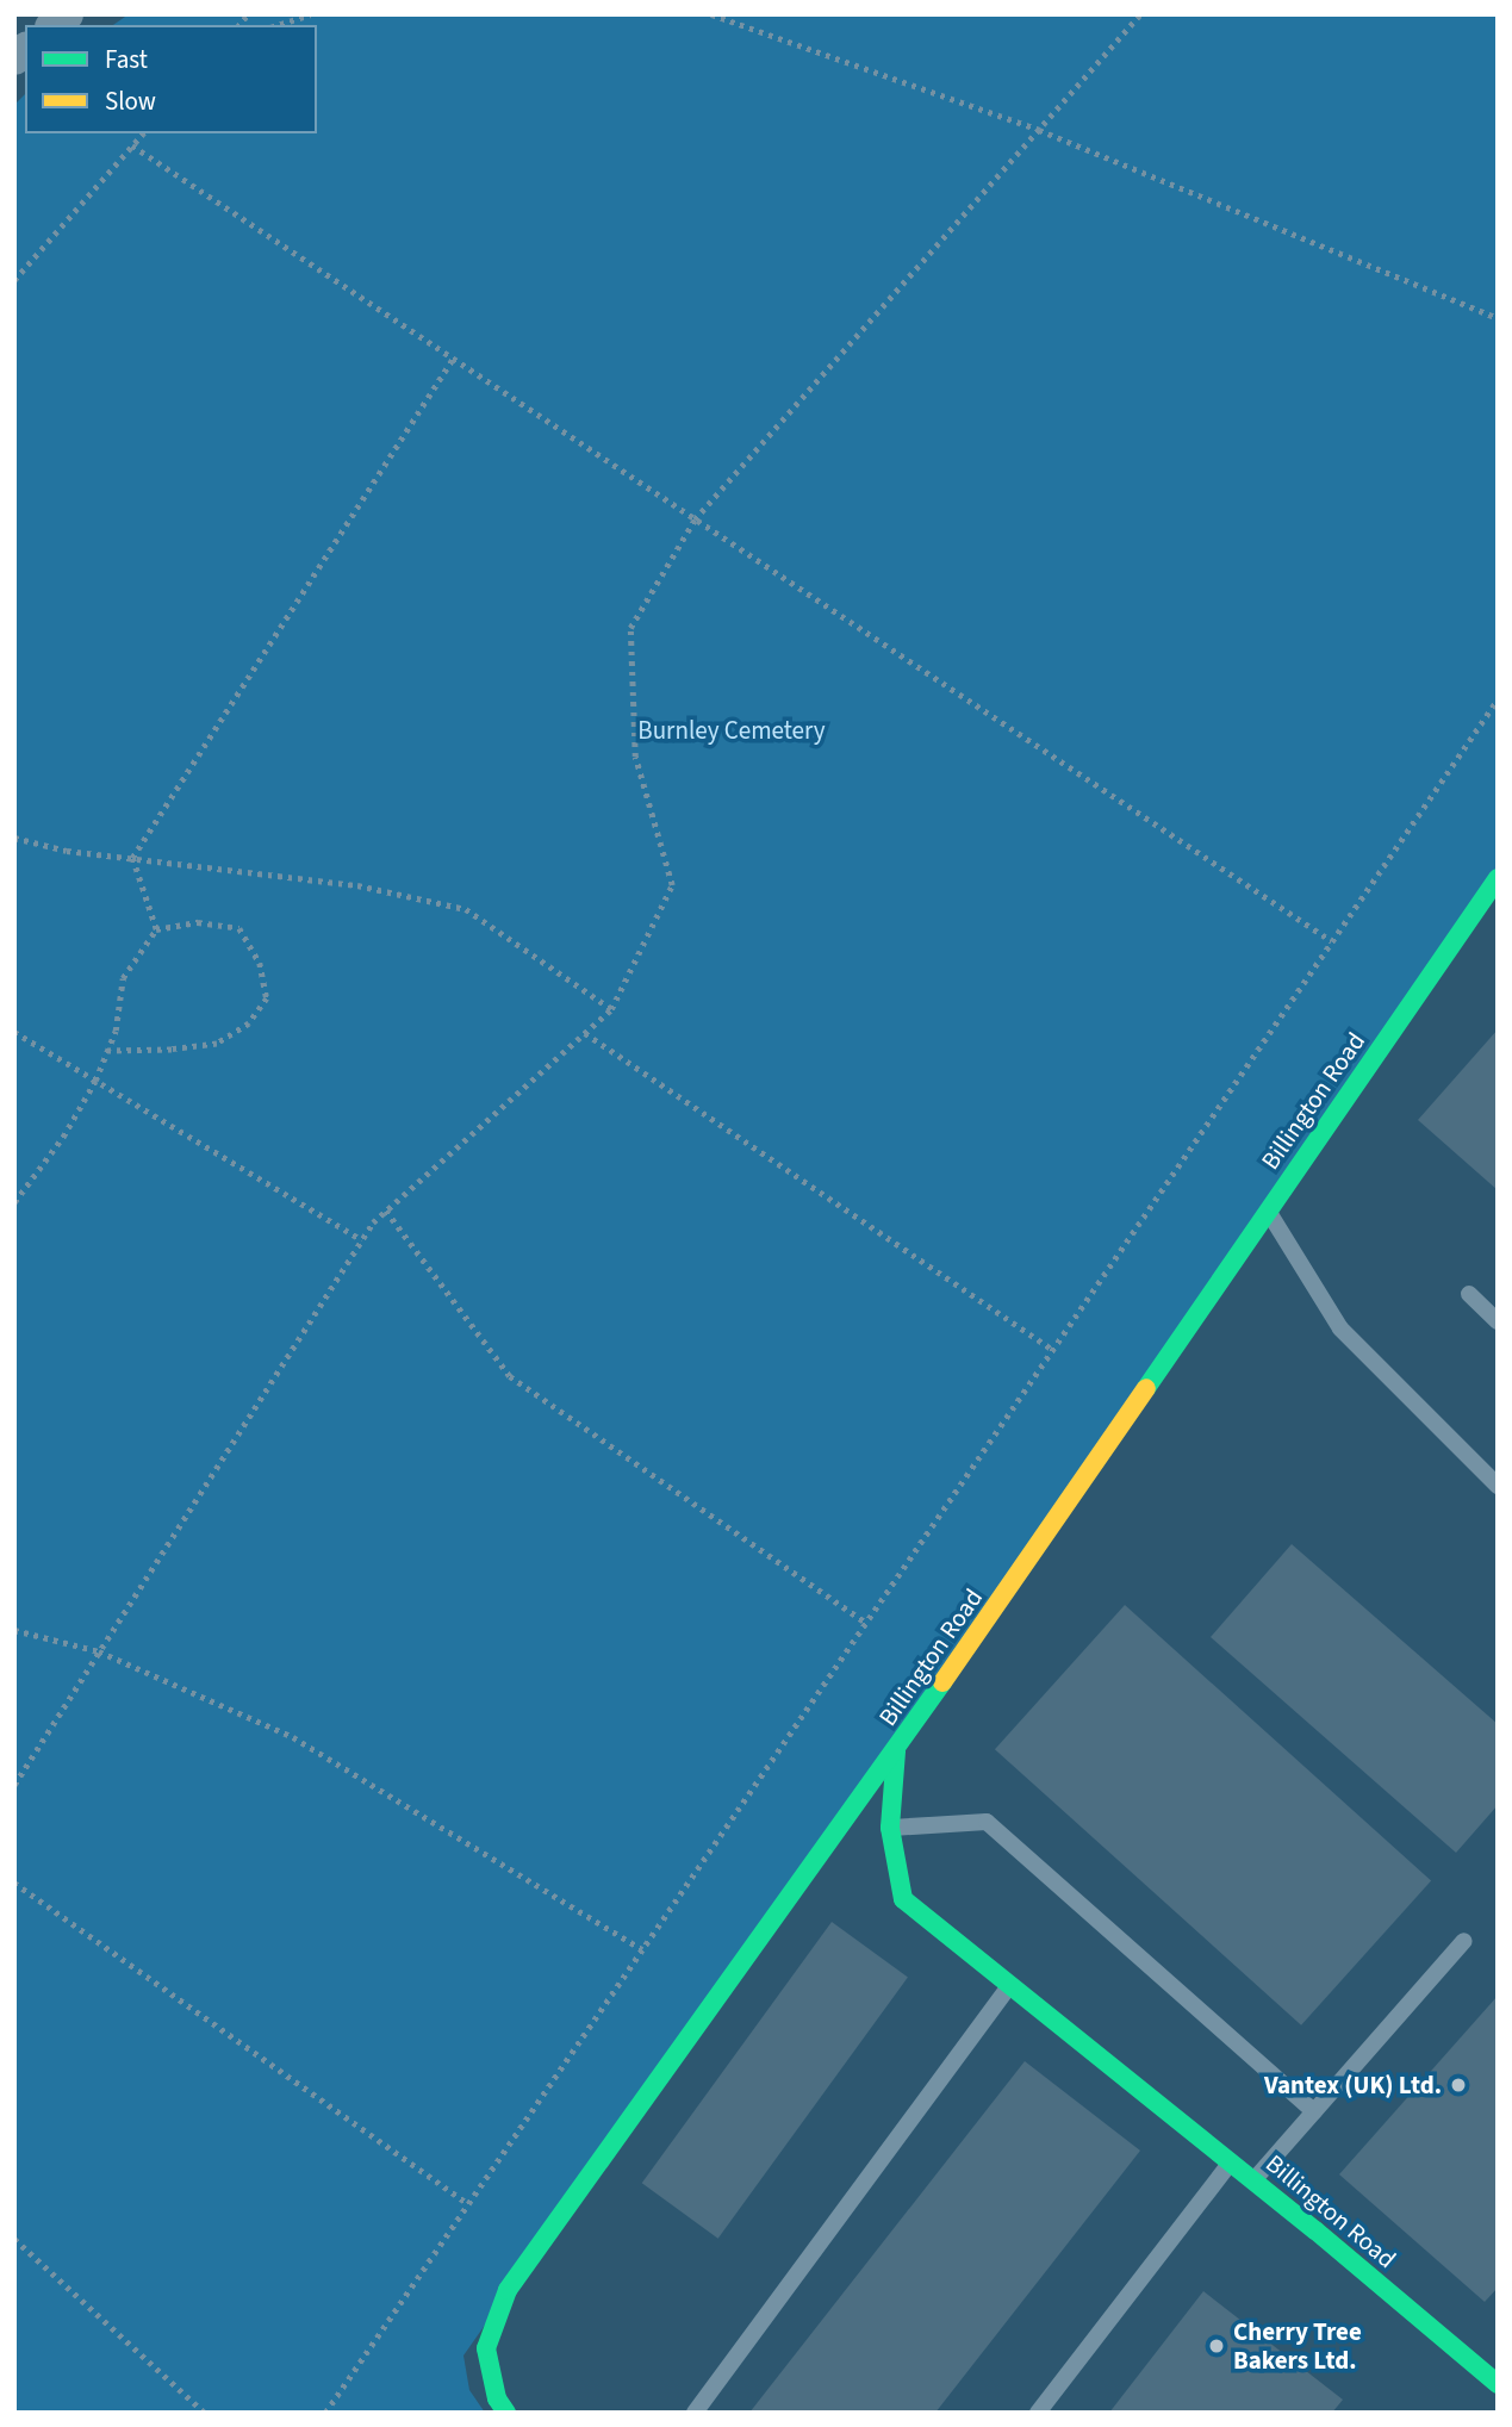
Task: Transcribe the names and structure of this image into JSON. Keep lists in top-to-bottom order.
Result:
{
  "streets": {
    "street": ["Billington Road"]
  },
  "parks": ["Burnley Cemetery"],
  "places": ["Vantex (UK) Ltd.", "Cherry Tree Bakers Ltd."],
  "legend": ["Fast", "Slow"]
}
